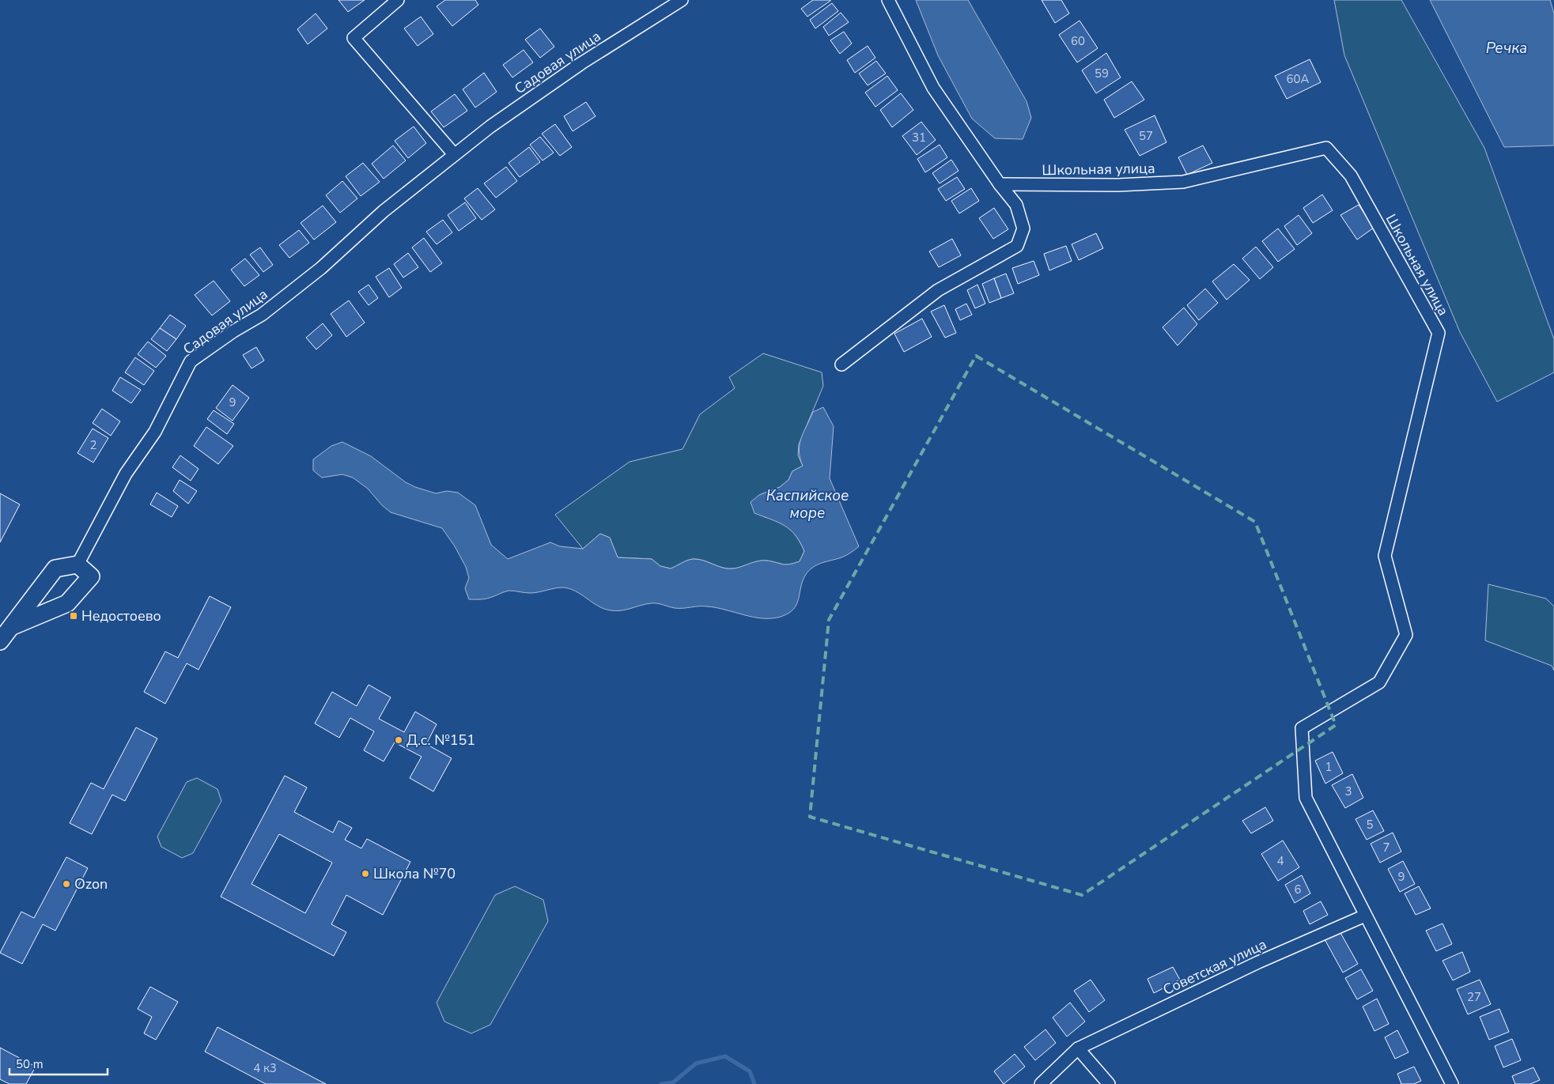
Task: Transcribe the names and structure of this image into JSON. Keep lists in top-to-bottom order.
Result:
{
  "streets": {
    "street": ["Садовая улица", "Школьная улица", "Советская улица"]
  },
  "crossings": [
    ["Школьная улица", "Советская улица"]
  ],
  "water": ["Речка", "Каспийское море"],
  "places": {
    "transit": ["Недостоево"],
    "other": ["Д.с. №151", "Школа №70", "Ozon"]
  },
  "house_numbers": [
    "60",
    "59",
    "60А",
    "57",
    "31",
    "9",
    "2",
    "1",
    "3",
    "5",
    "7",
    "4",
    "9",
    "6",
    "27",
    "4 к3"
  ],
  "scale_bar": "50 m"
}
